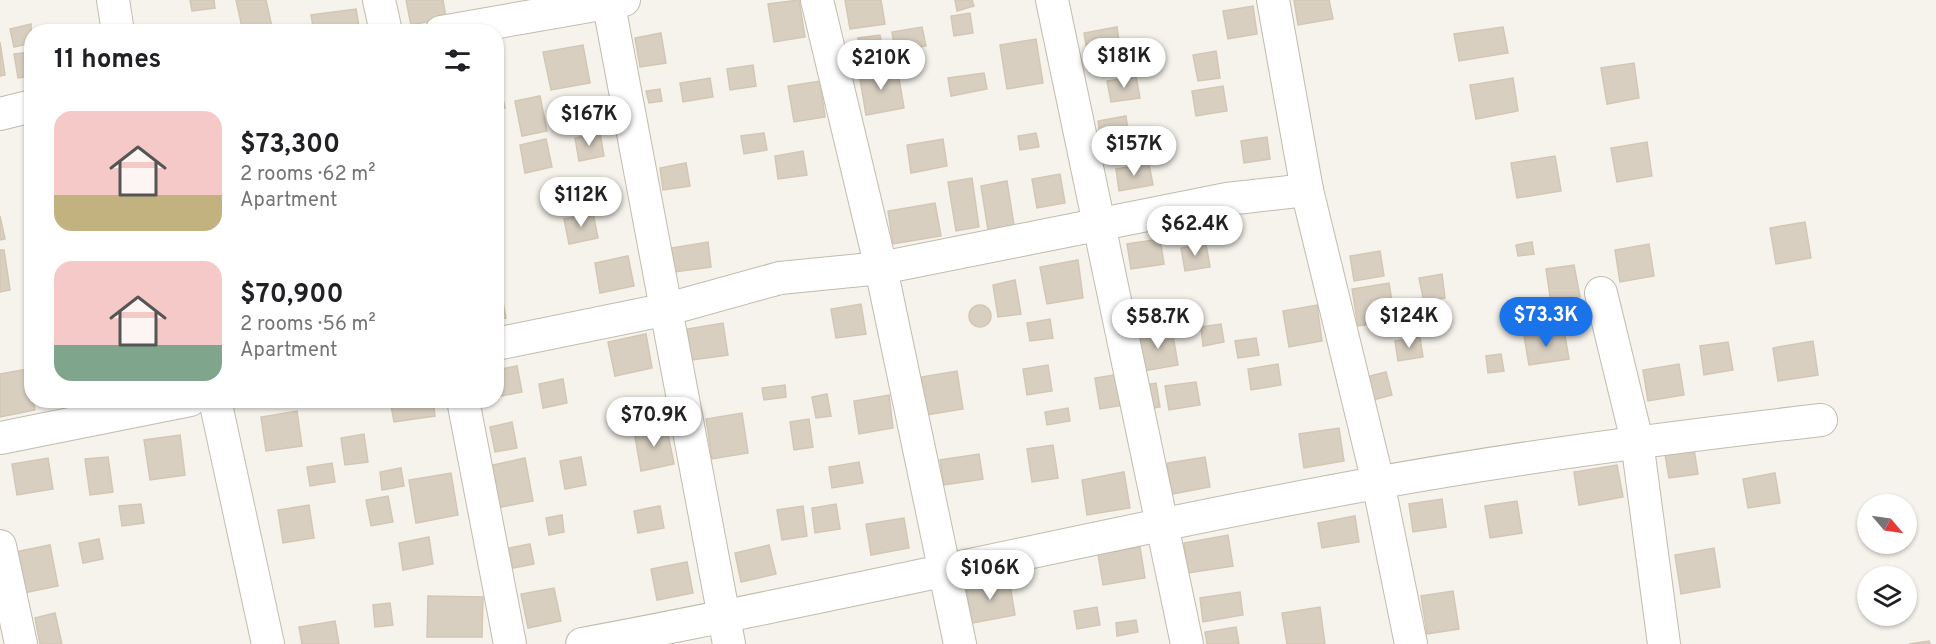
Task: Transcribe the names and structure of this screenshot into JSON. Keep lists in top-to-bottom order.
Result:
{
  "north": "bottom right",
  "page": {
    "heading": "11 homes",
    "price": [
      "$181K",
      "$210K",
      "$167K",
      "$157K",
      "$112K",
      "$62.4K",
      "$73.3K",
      "$124K",
      "$58.7K",
      "$70.9K",
      "$106K"
    ],
    "list": [
      {
        "name": "$73,300",
        "note": "2 rooms · 62 m² · Apartment"
      },
      {
        "name": "$70,900",
        "note": "2 rooms · 56 m² · Apartment"
      }
    ]
  }
}
